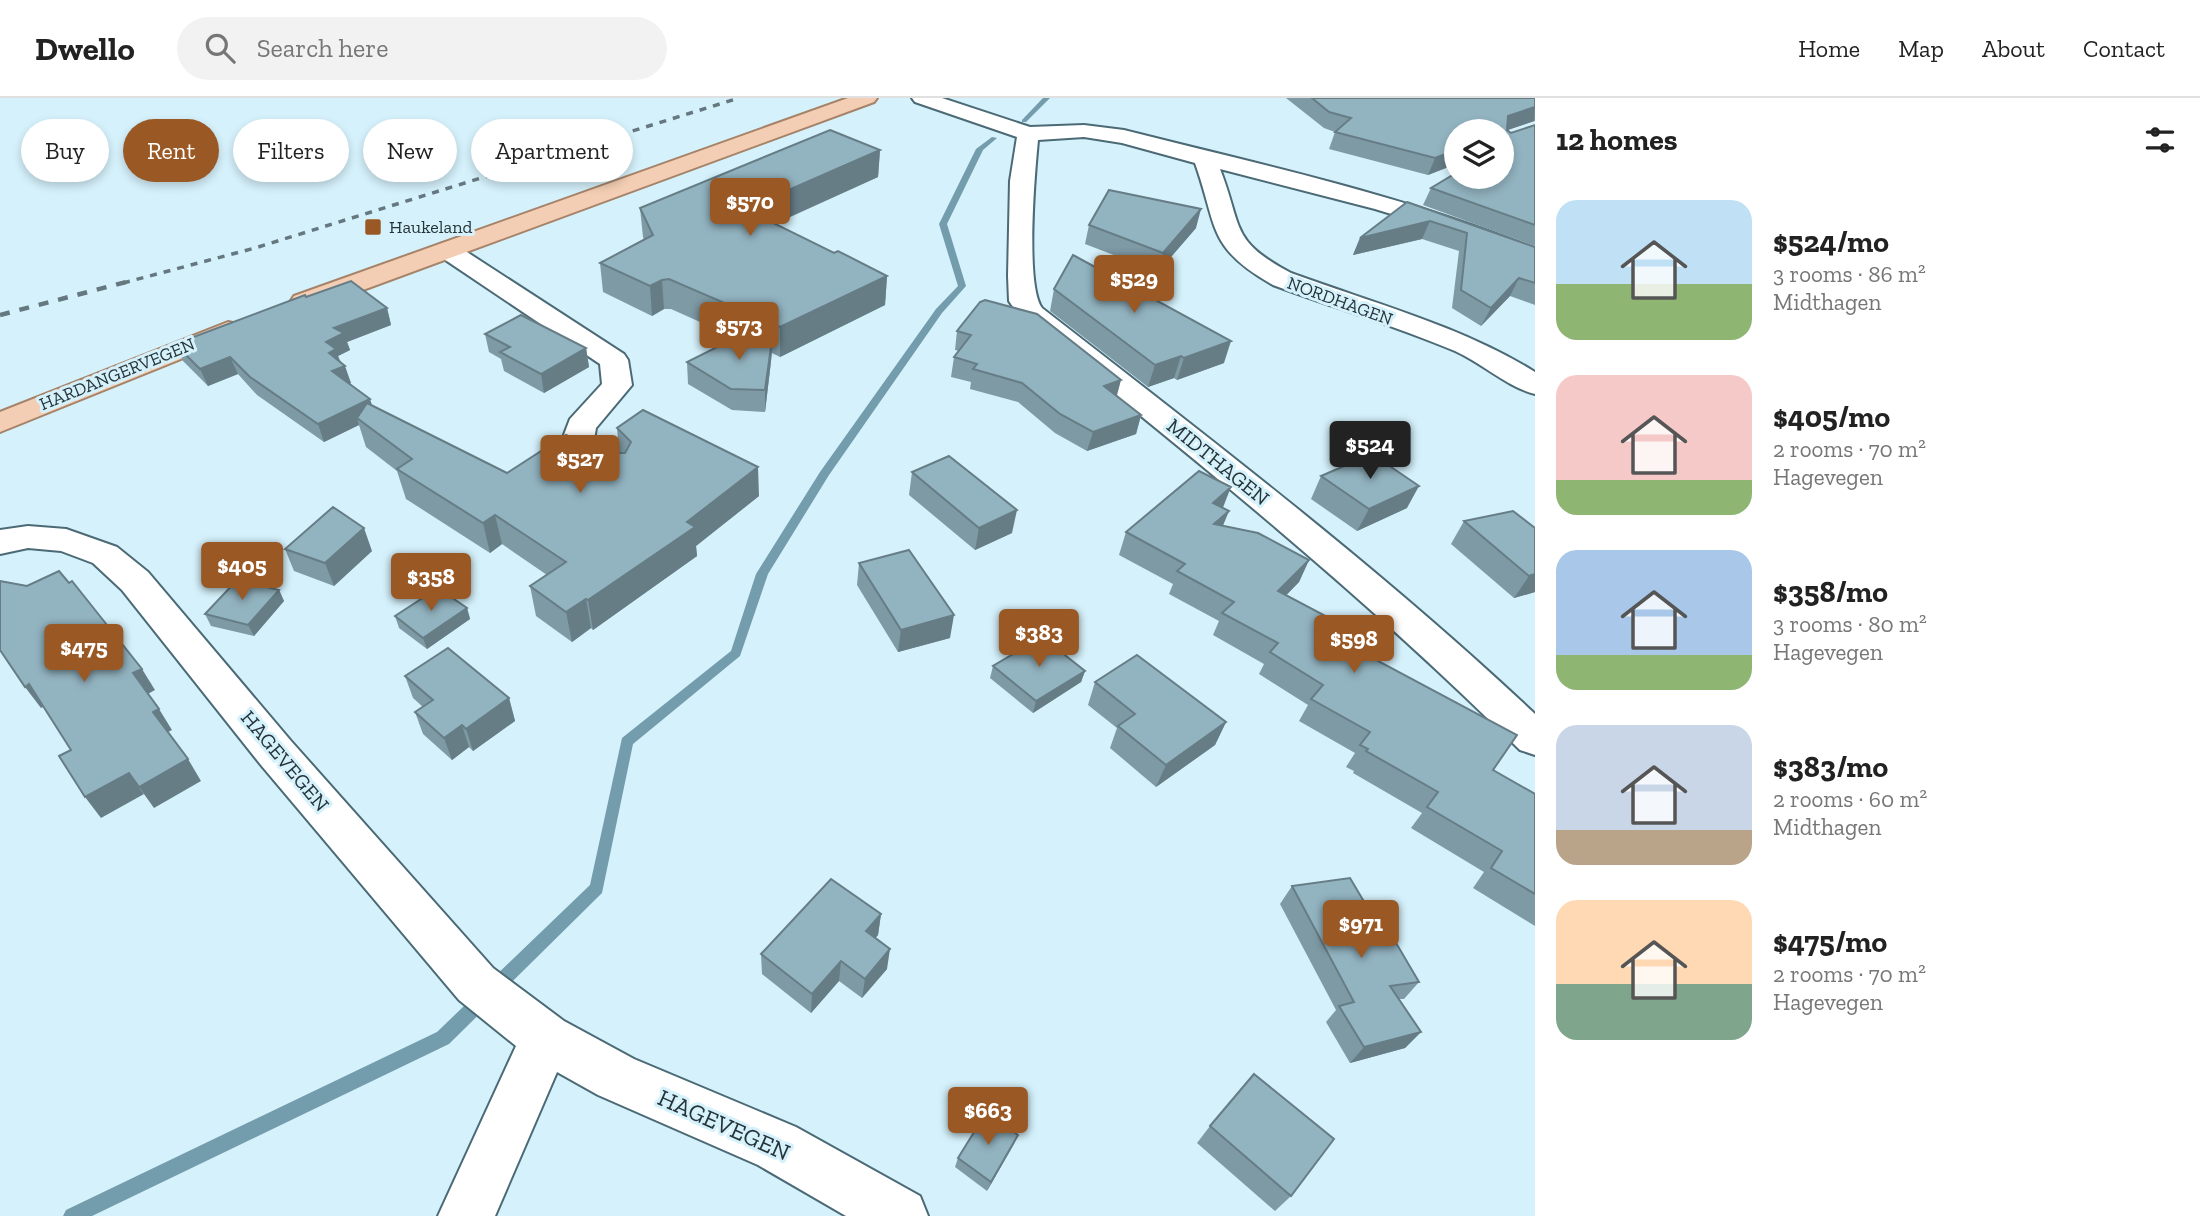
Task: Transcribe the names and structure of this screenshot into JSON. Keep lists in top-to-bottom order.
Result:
{
  "streets": {
    "main road": ["HARDANGERVEGEN"],
    "street": ["NORDHAGEN", "MIDTHAGEN", "HAGEVEGEN"]
  },
  "places": {
    "transit": ["Haukeland"]
  },
  "page": {
    "header": "Dwello",
    "search": "Search here",
    "nav": [
      "Home",
      "Map",
      "About",
      "Contact"
    ],
    "heading": "12 homes",
    "chip": [
      "Buy",
      "Rent",
      "Filters",
      "New",
      "Apartment"
    ],
    "price": [
      "$570",
      "$529",
      "$573",
      "$524",
      "$527",
      "$405",
      "$358",
      "$383",
      "$598",
      "$475",
      "$971",
      "$663"
    ],
    "list": [
      {
        "name": "$524/mo",
        "note": "3 rooms · 86 m² · Midthagen"
      },
      {
        "name": "$405/mo",
        "note": "2 rooms · 70 m² · Hagevegen"
      },
      {
        "name": "$358/mo",
        "note": "3 rooms · 80 m² · Hagevegen"
      },
      {
        "name": "$383/mo",
        "note": "2 rooms · 60 m² · Midthagen"
      },
      {
        "name": "$475/mo",
        "note": "2 rooms · 70 m² · Hagevegen"
      }
    ]
  }
}
